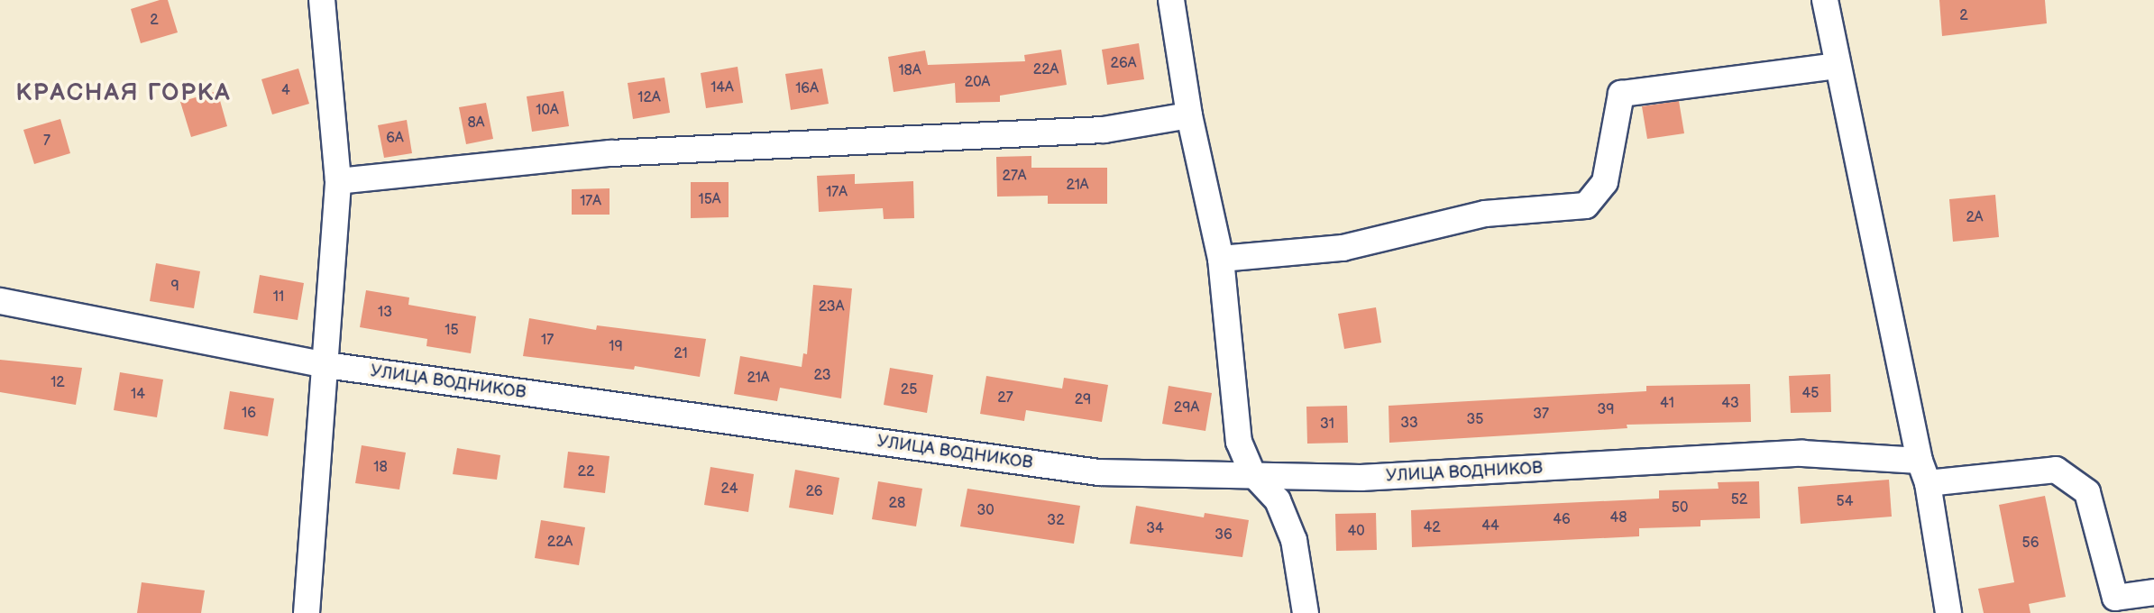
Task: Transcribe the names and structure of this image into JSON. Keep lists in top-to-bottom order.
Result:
{
  "streets": {
    "street": ["УЛИЦА ВОДНИКОВ"]
  },
  "districts": ["КРАСНАЯ ГОРКА"],
  "house_numbers": [
    "2",
    "2",
    "26А",
    "22А",
    "18А",
    "20А",
    "14А",
    "16А",
    "4",
    "12А",
    "10А",
    "8А",
    "6А",
    "7",
    "27А",
    "21А",
    "17А",
    "15А",
    "17А",
    "2А",
    "9",
    "11",
    "23А",
    "13",
    "15",
    "17",
    "19",
    "21",
    "23",
    "21А",
    "12",
    "25",
    "45",
    "14",
    "27",
    "29",
    "41",
    "43",
    "29А",
    "39",
    "16",
    "37",
    "35",
    "33",
    "31",
    "18",
    "22",
    "24",
    "26",
    "52",
    "54",
    "28",
    "50",
    "30",
    "48",
    "46",
    "32",
    "44",
    "42",
    "34",
    "40",
    "36",
    "22А",
    "56"
  ]
}
